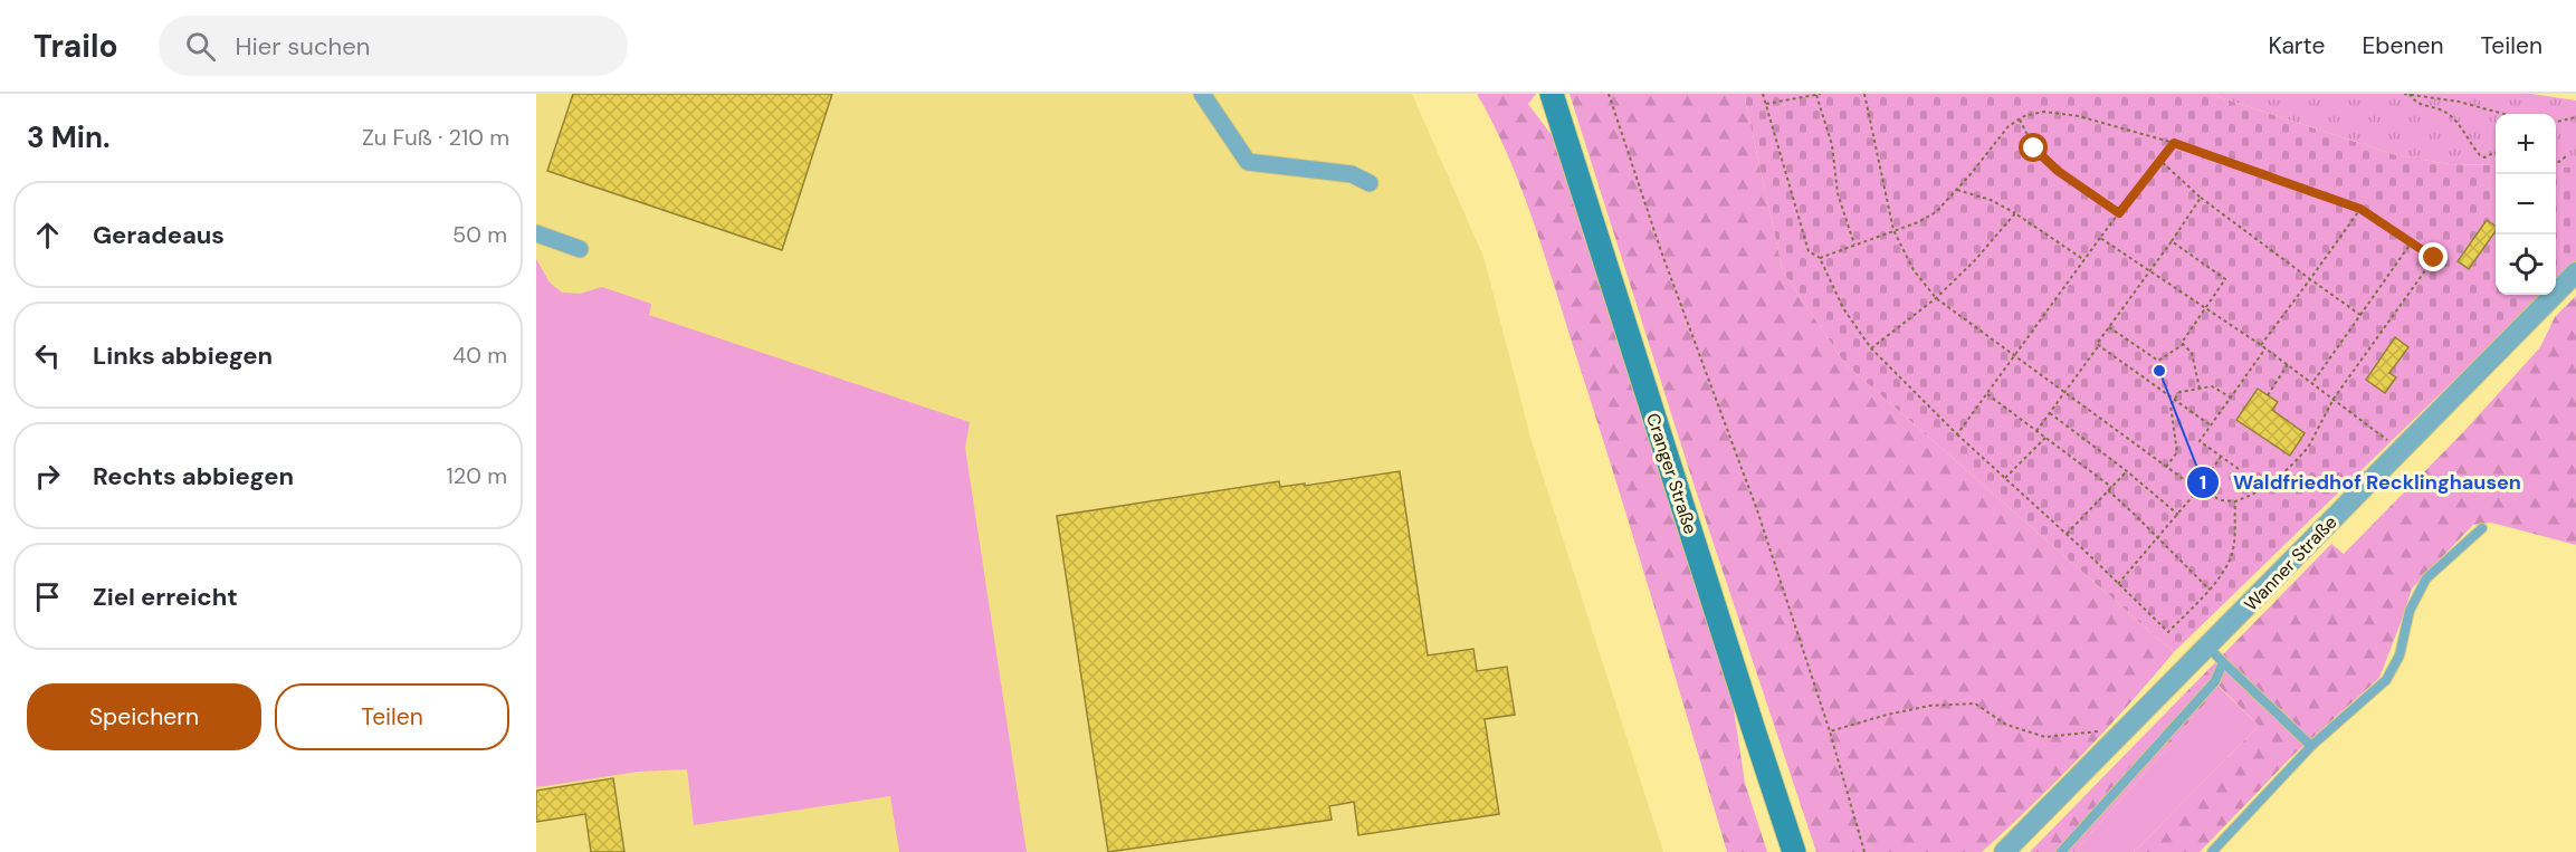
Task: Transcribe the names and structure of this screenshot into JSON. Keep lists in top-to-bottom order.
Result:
{
  "streets": {
    "main road": ["Cranger Straße"],
    "street": ["Wanner Straße"]
  },
  "places": ["Waldfriedhof Recklinghausen"],
  "page": {
    "header": "Trailo",
    "search": "Hier suchen",
    "nav": ["Karte", "Ebenen", "Teilen"],
    "heading": ["3 Min.", "Zu Fuß · 210 m"],
    "map_buttons": ["+", "−"],
    "list": [
      ["Geradeaus", "50 m"],
      ["Links abbiegen", "40 m"],
      ["Rechts abbiegen", "120 m"],
      "Ziel erreicht"
    ],
    "buttons": ["Speichern", "Teilen"]
  }
}
